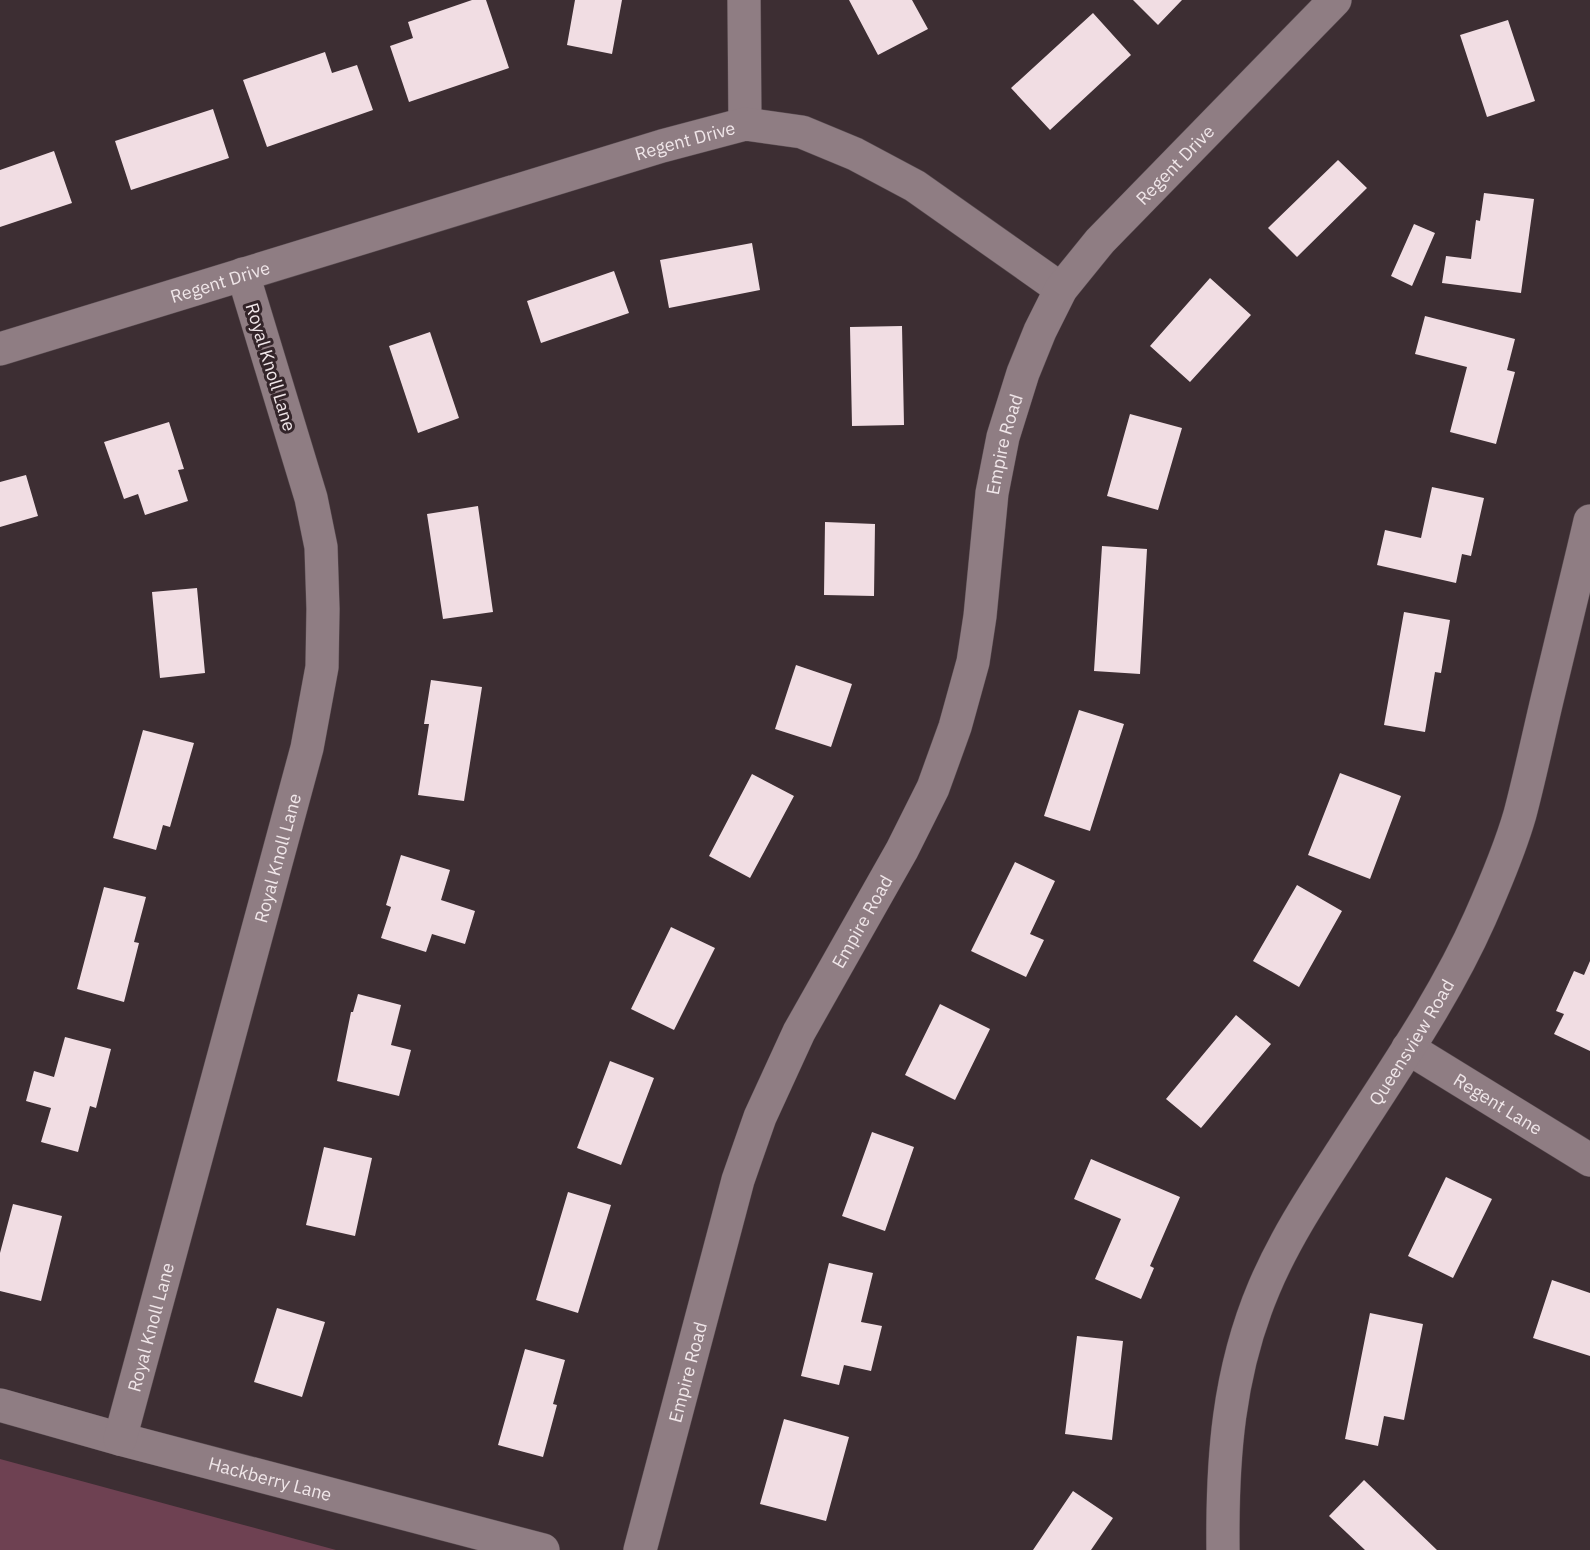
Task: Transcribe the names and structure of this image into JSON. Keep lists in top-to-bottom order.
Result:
{
  "streets": {
    "street": [
      "Regent Drive",
      "Royal Knoll Lane",
      "Empire Road",
      "Queensview Road",
      "Regent Lane",
      "Hackberry Lane"
    ]
  },
  "crossings": [
    ["Regent Drive", "Royal Knoll Lane"],
    ["Regent Drive", "Empire Road"],
    ["Royal Knoll Lane", "Hackberry Lane"],
    ["Queensview Road", "Regent Lane"]
  ]
}
